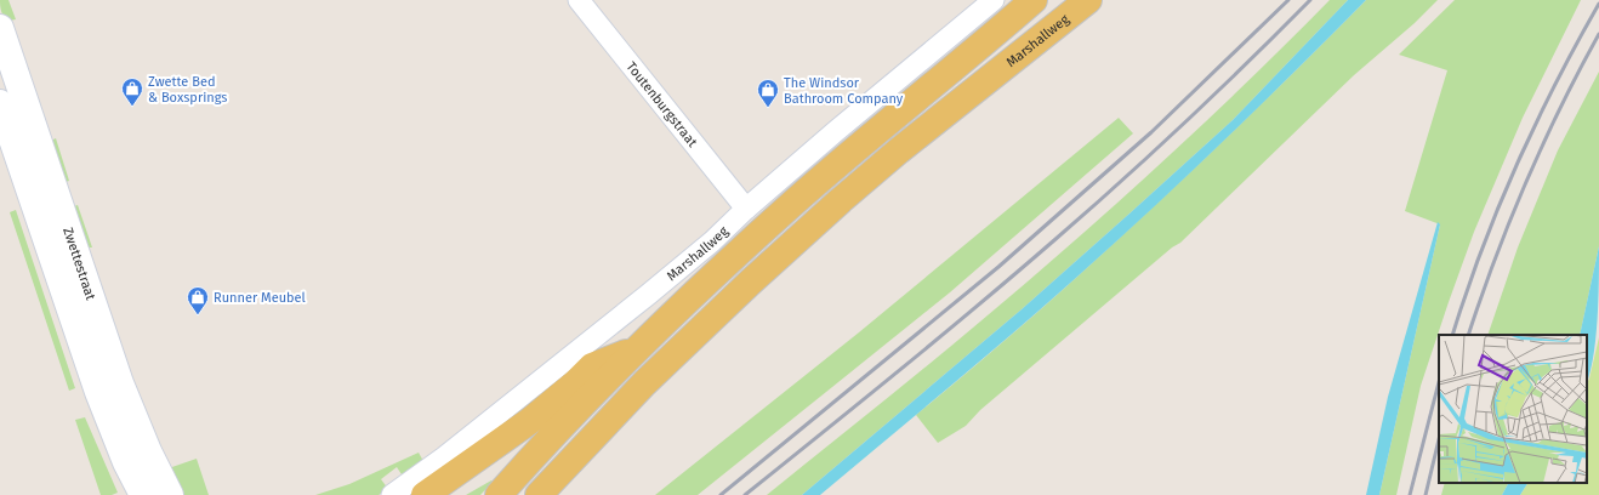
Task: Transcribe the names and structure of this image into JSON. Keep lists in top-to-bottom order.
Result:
{
  "streets": {
    "main road": ["Marshallweg"],
    "street": ["Toutenburgstraat", "Zwettestraat"]
  },
  "crossings": [
    ["Marshallweg", "Toutenburgstraat"]
  ],
  "places": {
    "shop": ["Zwette Bed & Boxsprings", "The Windsor Bathroom Company", "Runner Meubel"]
  }
}
